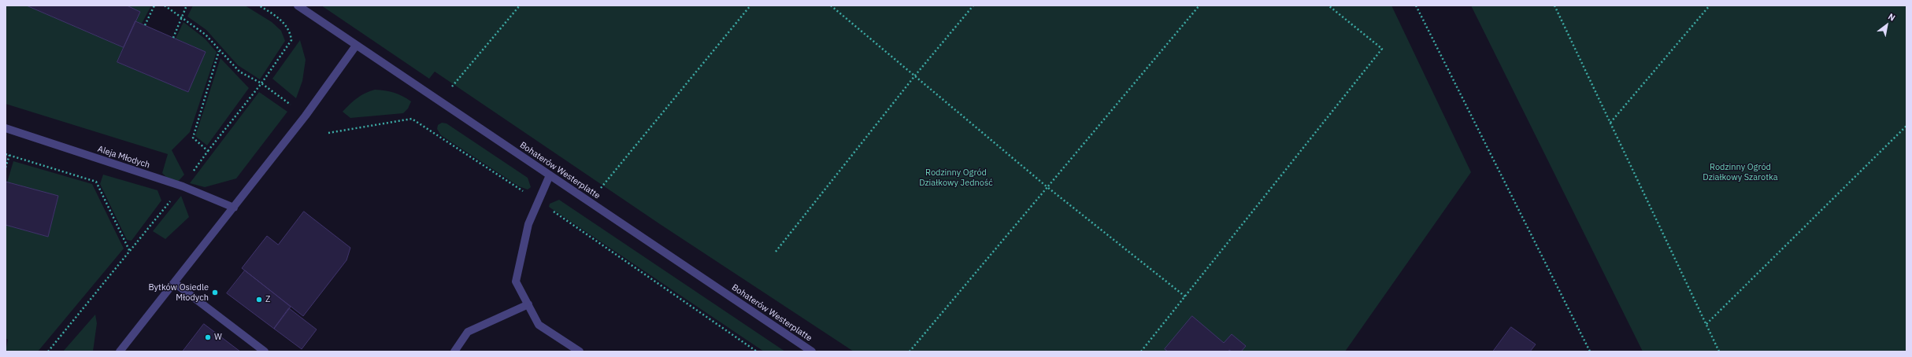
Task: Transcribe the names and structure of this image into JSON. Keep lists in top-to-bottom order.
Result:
{
  "streets": {
    "street": ["Aleja Młodych", "Bohaterów Westerplatte"]
  },
  "parks": ["Rodzinny Ogród Działkowy Szarotka", "Rodzinny Ogród Działkowy Jedność"],
  "places": ["Bytków Osiedle Młodych", "Z", "W"],
  "north": "top right"
}
